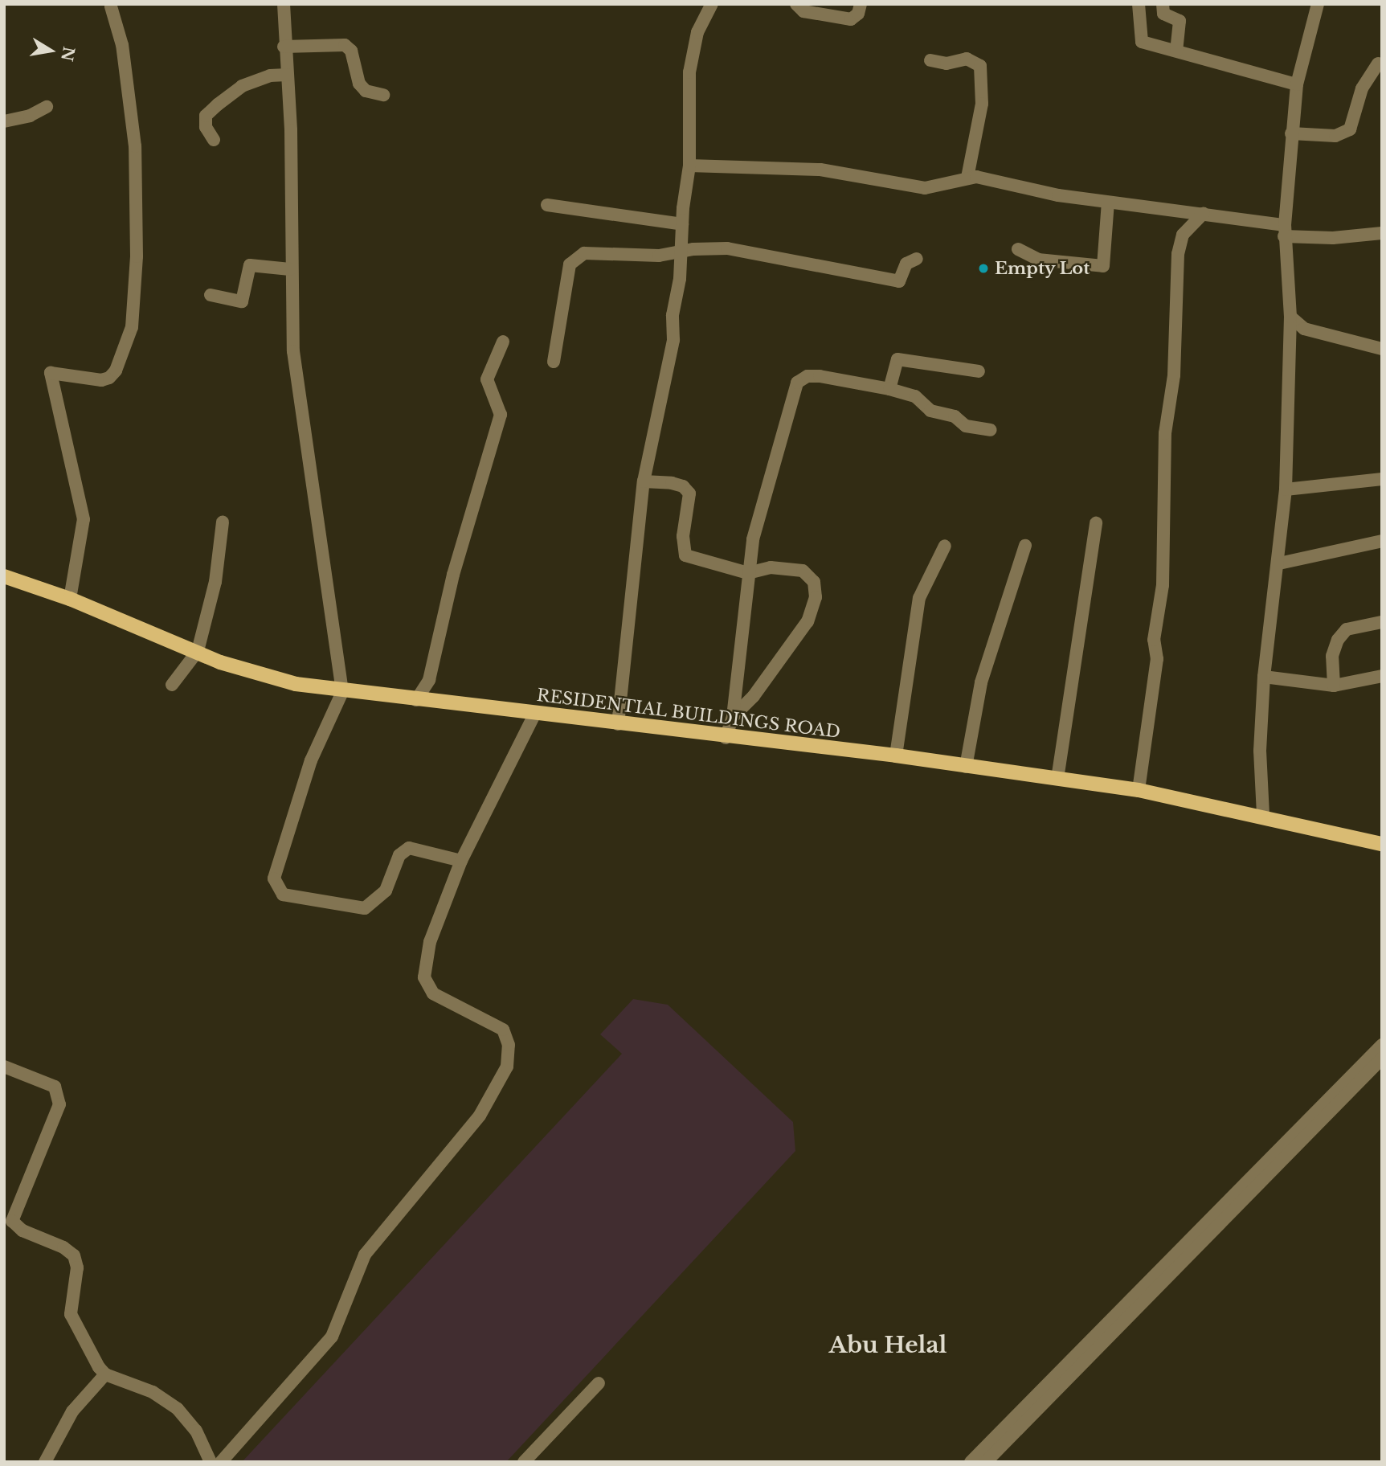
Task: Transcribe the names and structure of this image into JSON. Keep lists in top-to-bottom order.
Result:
{
  "streets": {
    "main road": ["RESIDENTIAL BUILDINGS ROAD"]
  },
  "districts": ["Abu Helal"],
  "places": ["Empty Lot"],
  "north": "right"
}
